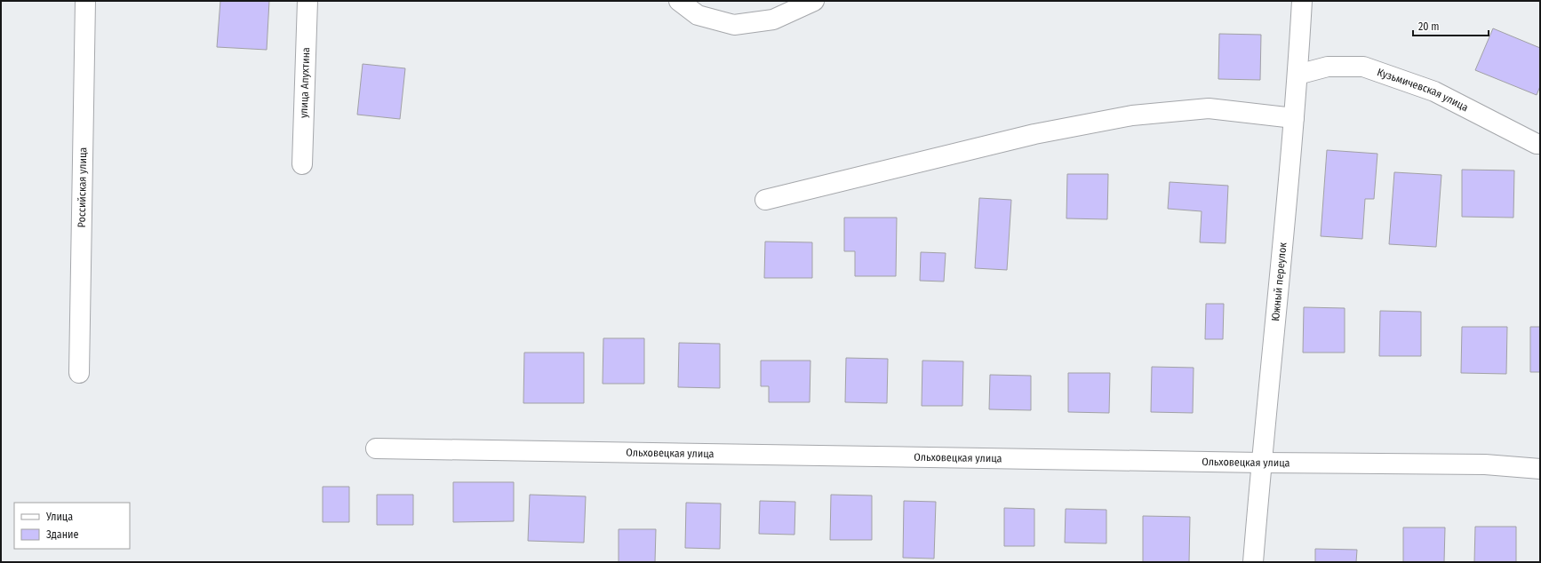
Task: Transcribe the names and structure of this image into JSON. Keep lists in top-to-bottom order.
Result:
{
  "streets": {
    "street": [
      "улица Апухтина",
      "Кузьмичевская улица",
      "Российская улица",
      "Южный переулок",
      "Ольховецкая улица"
    ]
  },
  "crossings": [
    ["Кузьмичевская улица", "Южный переулок"],
    ["Южный переулок", "Ольховецкая улица"]
  ],
  "legend": ["Улица", "Здание"],
  "scale_bar": "20 m"
}
